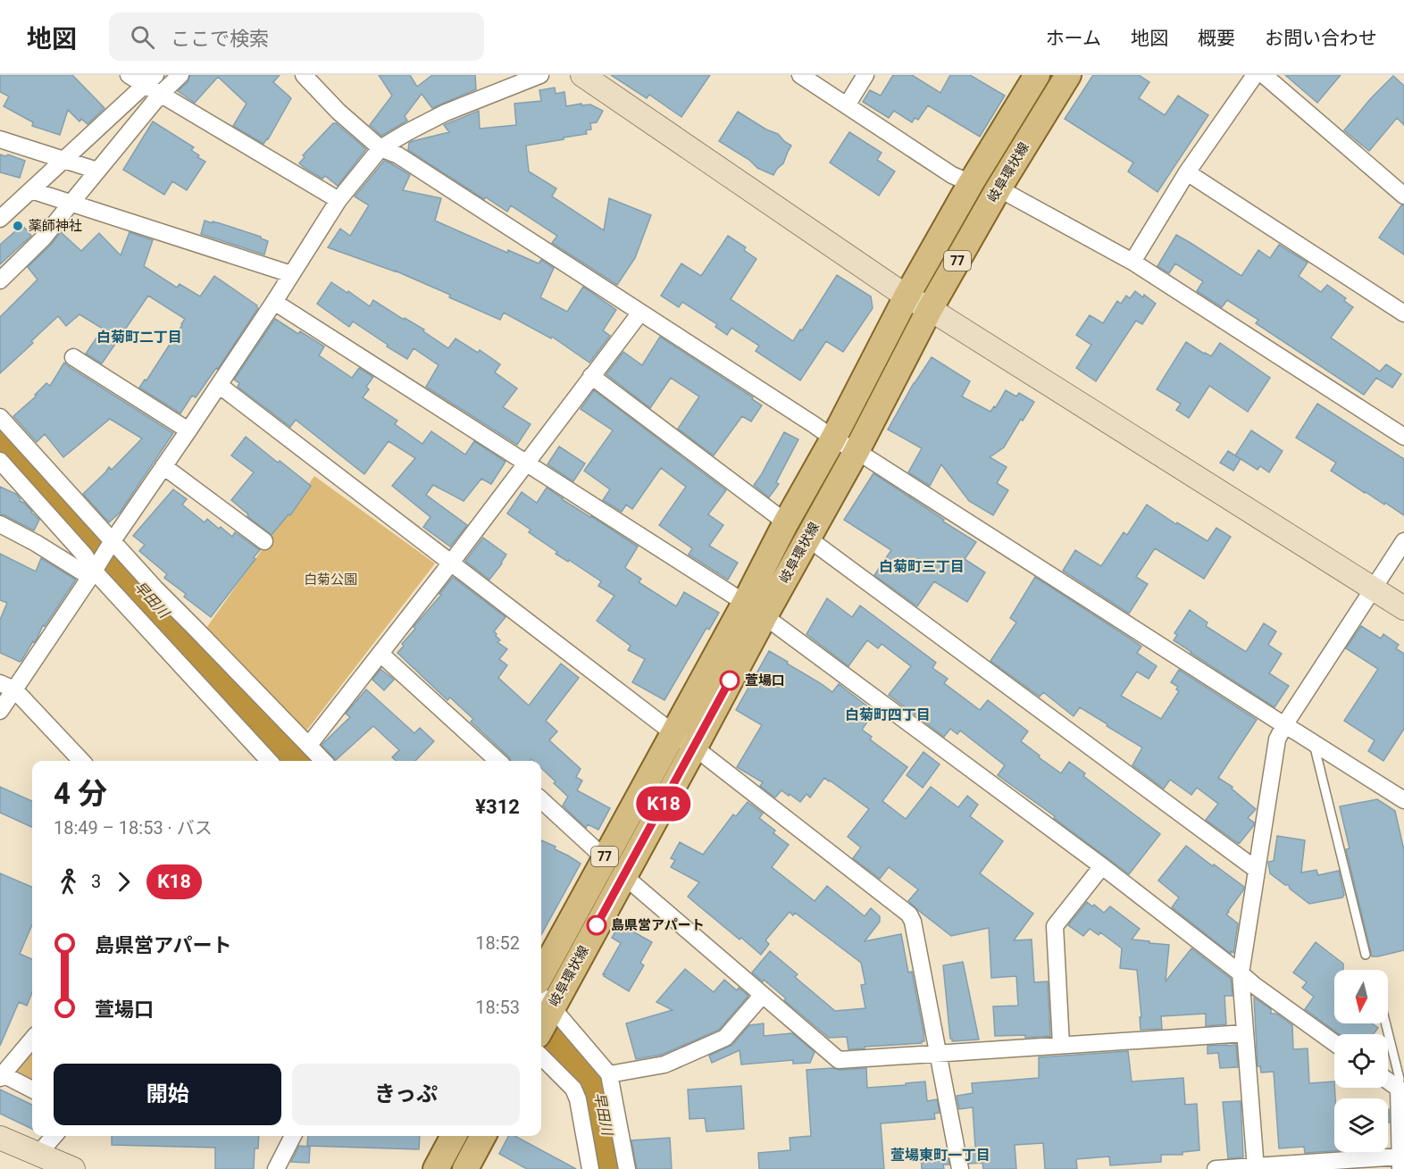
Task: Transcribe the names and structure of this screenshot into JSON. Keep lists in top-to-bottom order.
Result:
{
  "streets": {
    "main road": ["岐阜環状線", "77"]
  },
  "districts": [
    "白菊町二丁目",
    "白菊町三丁目",
    "白菊町四丁目",
    "萱場東町一丁目"
  ],
  "water": ["早田川"],
  "parks": ["白菊公園"],
  "places": ["薬師神社", "萱場口", "島県営アパート"],
  "lines": ["bus line K18"],
  "north": "bottom",
  "page": {
    "header": "地図",
    "search": "ここで検索",
    "nav": [
      "ホーム",
      "地図",
      "概要",
      "お問い合わせ"
    ],
    "on_map": "K18",
    "heading": ["4 分", "18:49 – 18:53 · バス", "¥312"],
    "legs": ["3", "K18"],
    "list": [
      {
        "name": "島県営アパート",
        "value": "18:52"
      },
      {
        "name": "萱場口",
        "value": "18:53"
      }
    ],
    "buttons": ["開始", "きっぷ"]
  }
}
